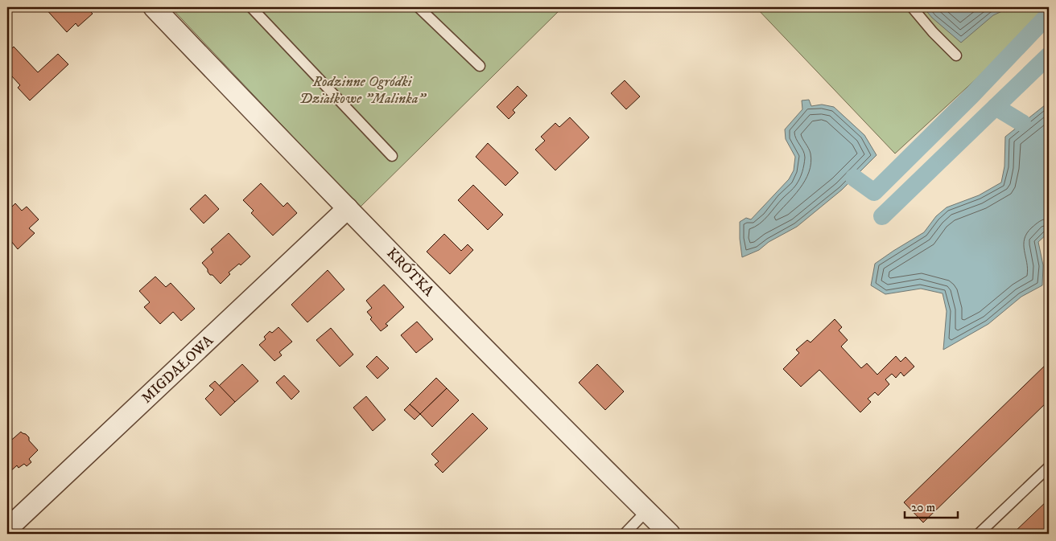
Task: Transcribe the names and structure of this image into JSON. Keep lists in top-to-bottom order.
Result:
{
  "streets": {
    "street": ["KRÓTKA", "MIGDAŁOWA"]
  },
  "crossings": [
    ["KRÓTKA", "MIGDAŁOWA"]
  ],
  "parks": ["Rodzinne Ogródki Działkowe \"Malinka\""],
  "scale_bar": "20 m"
}
